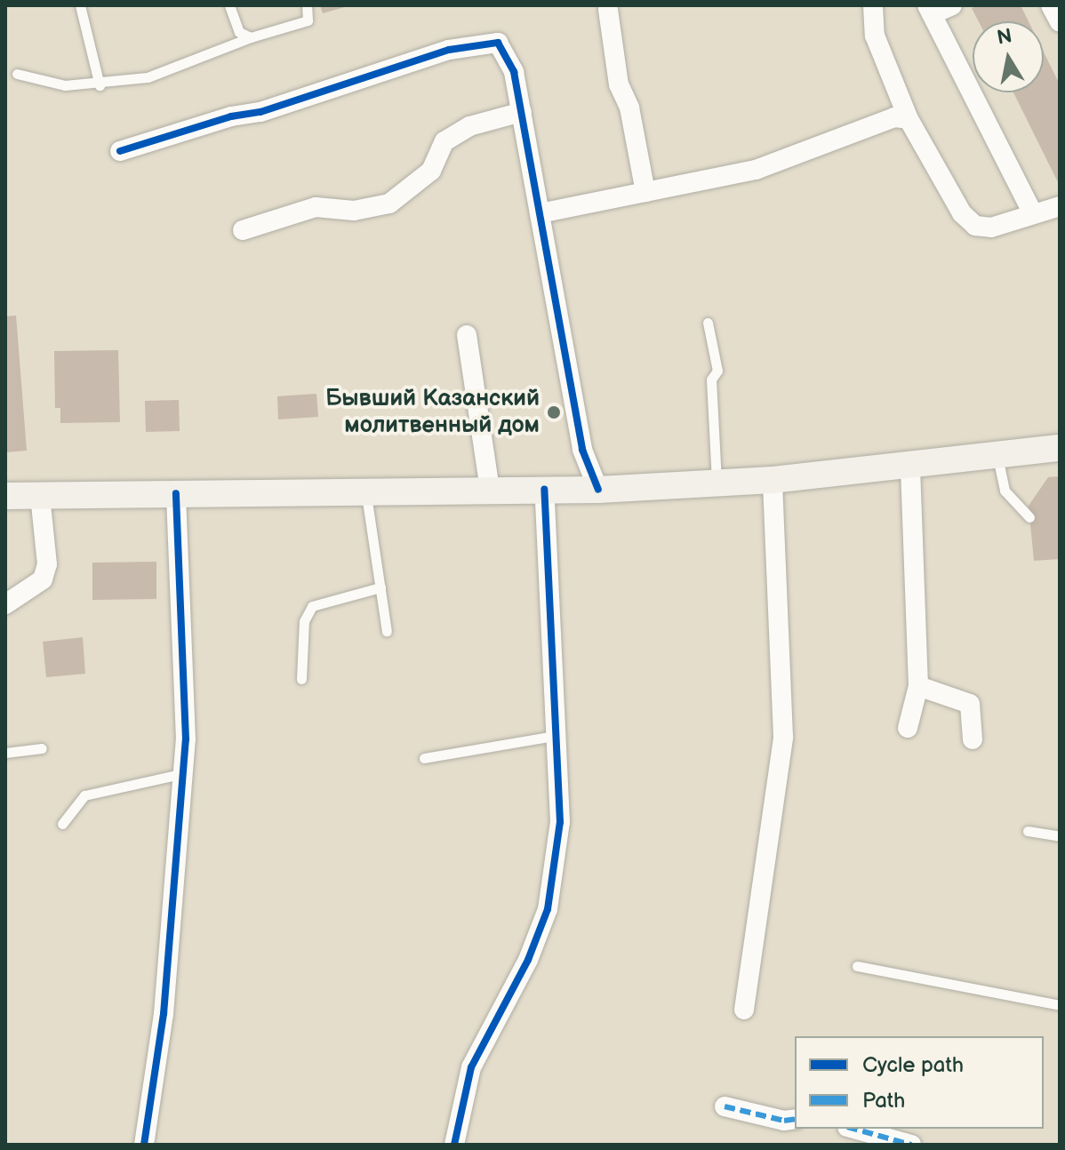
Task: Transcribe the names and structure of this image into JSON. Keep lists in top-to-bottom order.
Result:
{
  "places": ["Бывший Казанский молитвенный дом"],
  "legend": ["Cycle path", "Path"],
  "north": "top"
}
